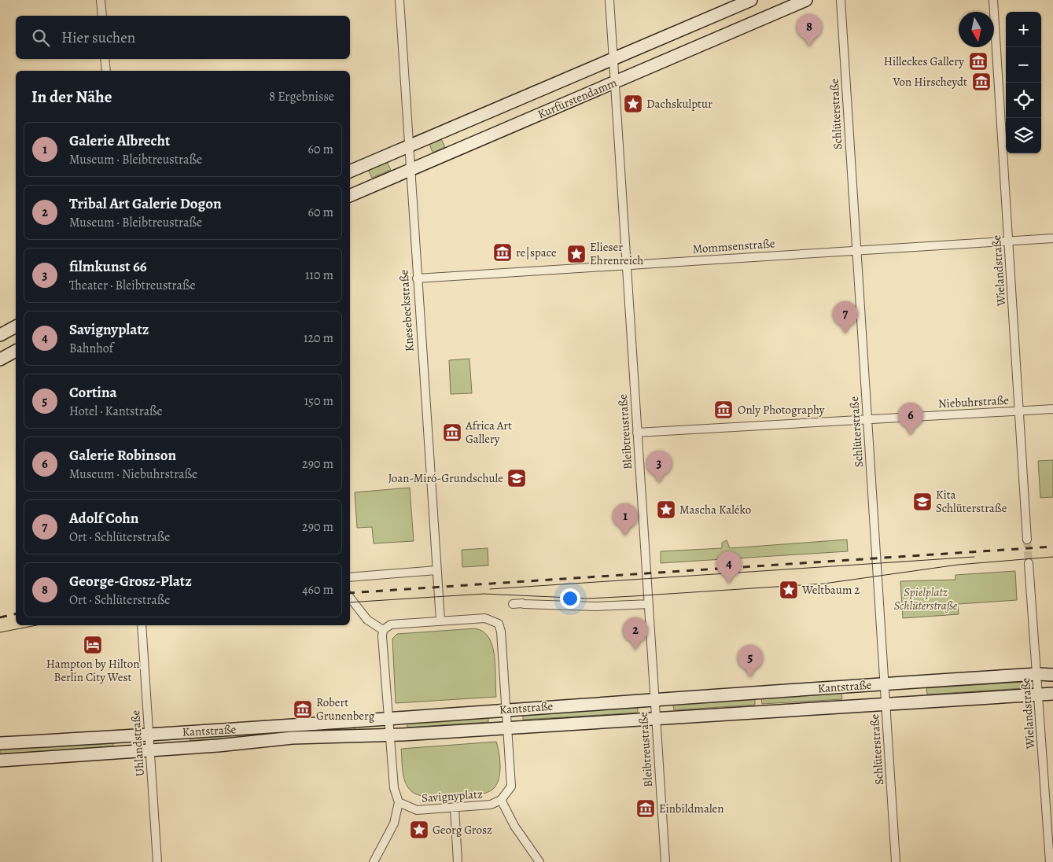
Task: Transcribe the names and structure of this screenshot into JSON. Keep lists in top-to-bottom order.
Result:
{
  "streets": {
    "main road": ["Kurfürstendamm", "Kantstraße"],
    "street": [
      "Schlüterstraße",
      "Mommsenstraße",
      "Wielandstraße",
      "Knesebeckstraße",
      "Niebuhrstraße",
      "Bleibtreustraße",
      "Uhlandstraße",
      "Savignyplatz"
    ]
  },
  "crossings": [
    ["Kurfürstendamm", "Knesebeckstraße"],
    ["Kurfürstendamm", "Bleibtreustraße"],
    ["Schlüterstraße", "Mommsenstraße"],
    ["Schlüterstraße", "Niebuhrstraße"],
    ["Schlüterstraße", "Kantstraße"],
    ["Mommsenstraße", "Wielandstraße"],
    ["Mommsenstraße", "Knesebeckstraße"],
    ["Mommsenstraße", "Bleibtreustraße"],
    ["Wielandstraße", "Niebuhrstraße"],
    ["Wielandstraße", "Kantstraße"],
    ["Niebuhrstraße", "Bleibtreustraße"],
    ["Bleibtreustraße", "Kantstraße"],
    ["Kantstraße", "Uhlandstraße"]
  ],
  "parks": ["Spielplatz Schlüterstraße"],
  "places": {
    "museum": [
      "Hilleckes Gallery",
      "Von Hirscheydt",
      "re|space",
      "Only Photography",
      "Africa Art Gallery",
      "Robert Grunenberg",
      "Einbildmalen"
    ],
    "place": [
      "Dachskulptur",
      "Elieser Ehrenreich",
      "Mascha Kaléko",
      "Weltbaum 2",
      "Georg Grosz"
    ],
    "school or university": ["Joan-Miró-Grundschule", "Kita Schlüterstraße"],
    "hotel": ["Hampton by Hilton Berlin City West"]
  },
  "north": "bottom",
  "page": {
    "map_buttons": ["+", "−"],
    "pins": [
      "8",
      "7",
      "6",
      "3",
      "1",
      "4",
      "2",
      "5"
    ],
    "search": "Hier suchen",
    "heading": ["In der Nähe", "8 Ergebnisse"],
    "list": [
      {
        "mark": "1",
        "name": "Galerie Albrecht",
        "note": "Museum · Bleibtreustraße",
        "value": "60 m"
      },
      {
        "mark": "2",
        "name": "Tribal Art Galerie Dogon",
        "note": "Museum · Bleibtreustraße",
        "value": "60 m"
      },
      {
        "mark": "3",
        "name": "filmkunst 66",
        "note": "Theater · Bleibtreustraße",
        "value": "110 m"
      },
      {
        "mark": "4",
        "name": "Savignyplatz",
        "note": "Bahnhof",
        "value": "120 m"
      },
      {
        "mark": "5",
        "name": "Cortina",
        "note": "Hotel · Kantstraße",
        "value": "150 m"
      },
      {
        "mark": "6",
        "name": "Galerie Robinson",
        "note": "Museum · Niebuhrstraße",
        "value": "290 m"
      },
      {
        "mark": "7",
        "name": "Adolf Cohn",
        "note": "Ort · Schlüterstraße",
        "value": "290 m"
      },
      {
        "mark": "8",
        "name": "George-Grosz-Platz",
        "note": "Ort · Schlüterstraße",
        "value": "460 m"
      }
    ]
  }
}
